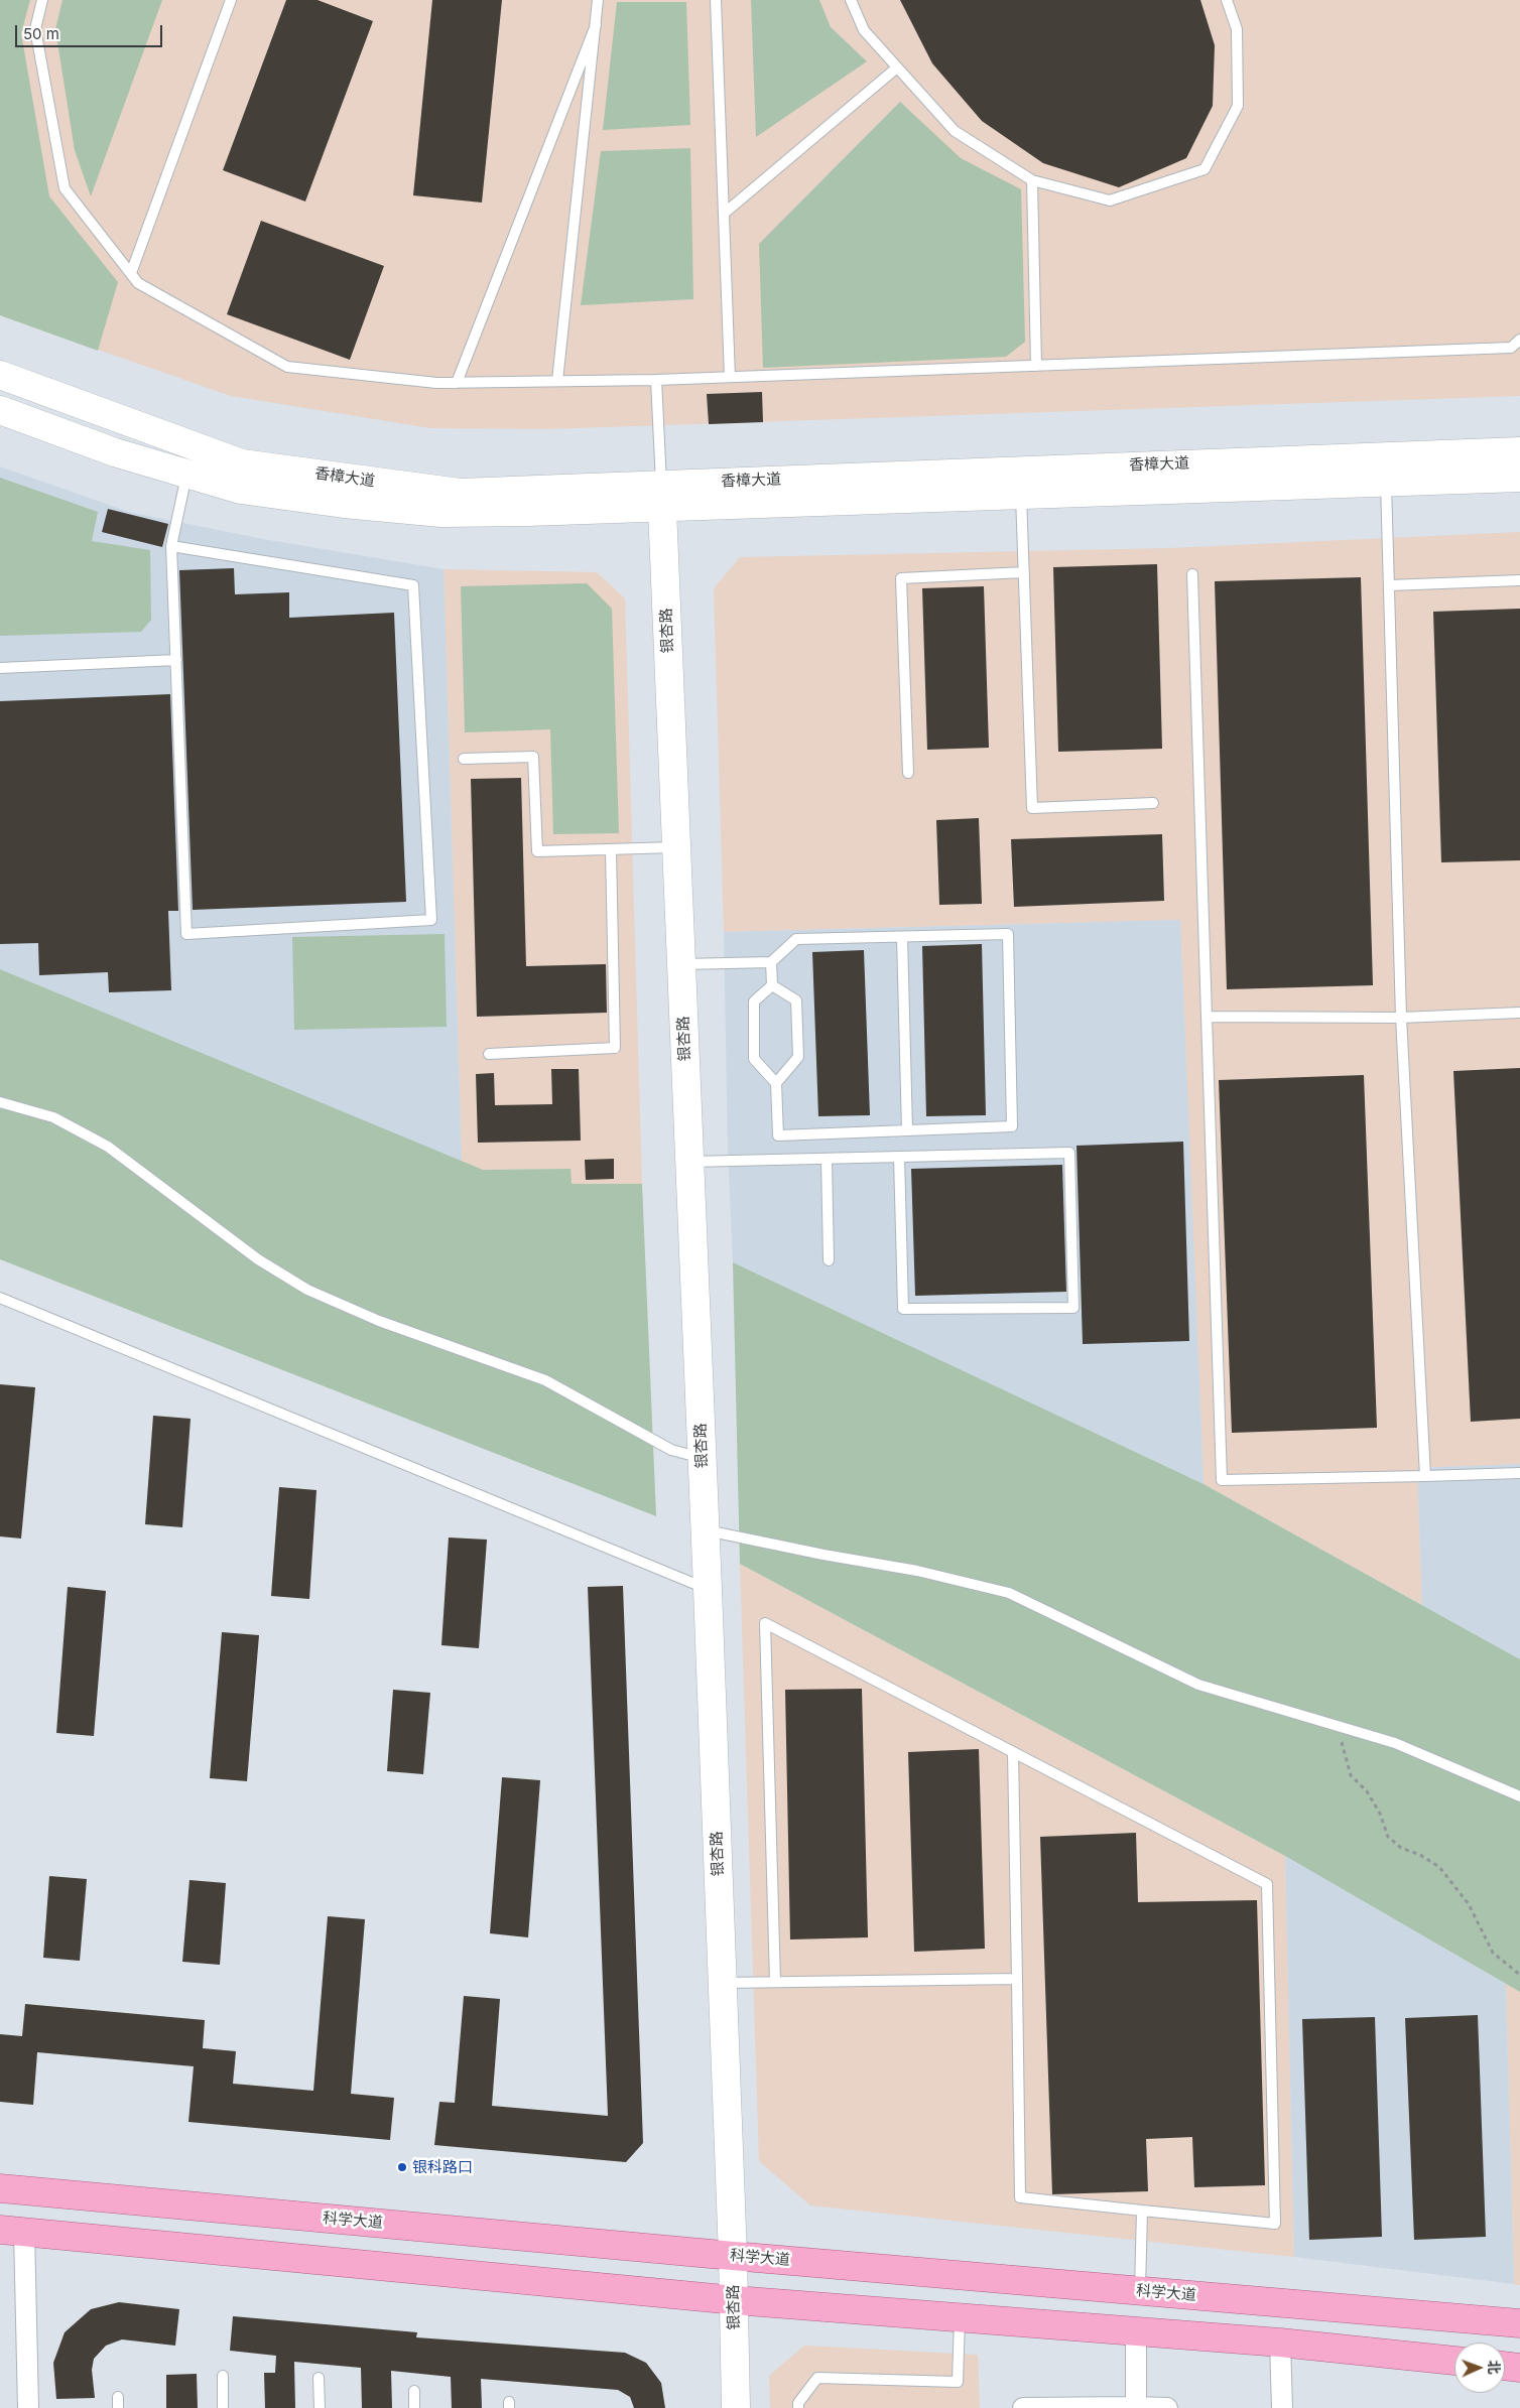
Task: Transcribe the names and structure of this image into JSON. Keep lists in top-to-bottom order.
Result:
{
  "streets": {
    "main road": ["香樟大道", "银杏路", "科学大道"]
  },
  "crossings": [
    ["香樟大道", "银杏路"],
    ["银杏路", "科学大道"]
  ],
  "places": ["银科路口"],
  "scale_bar": "50 m",
  "north": "right"
}
